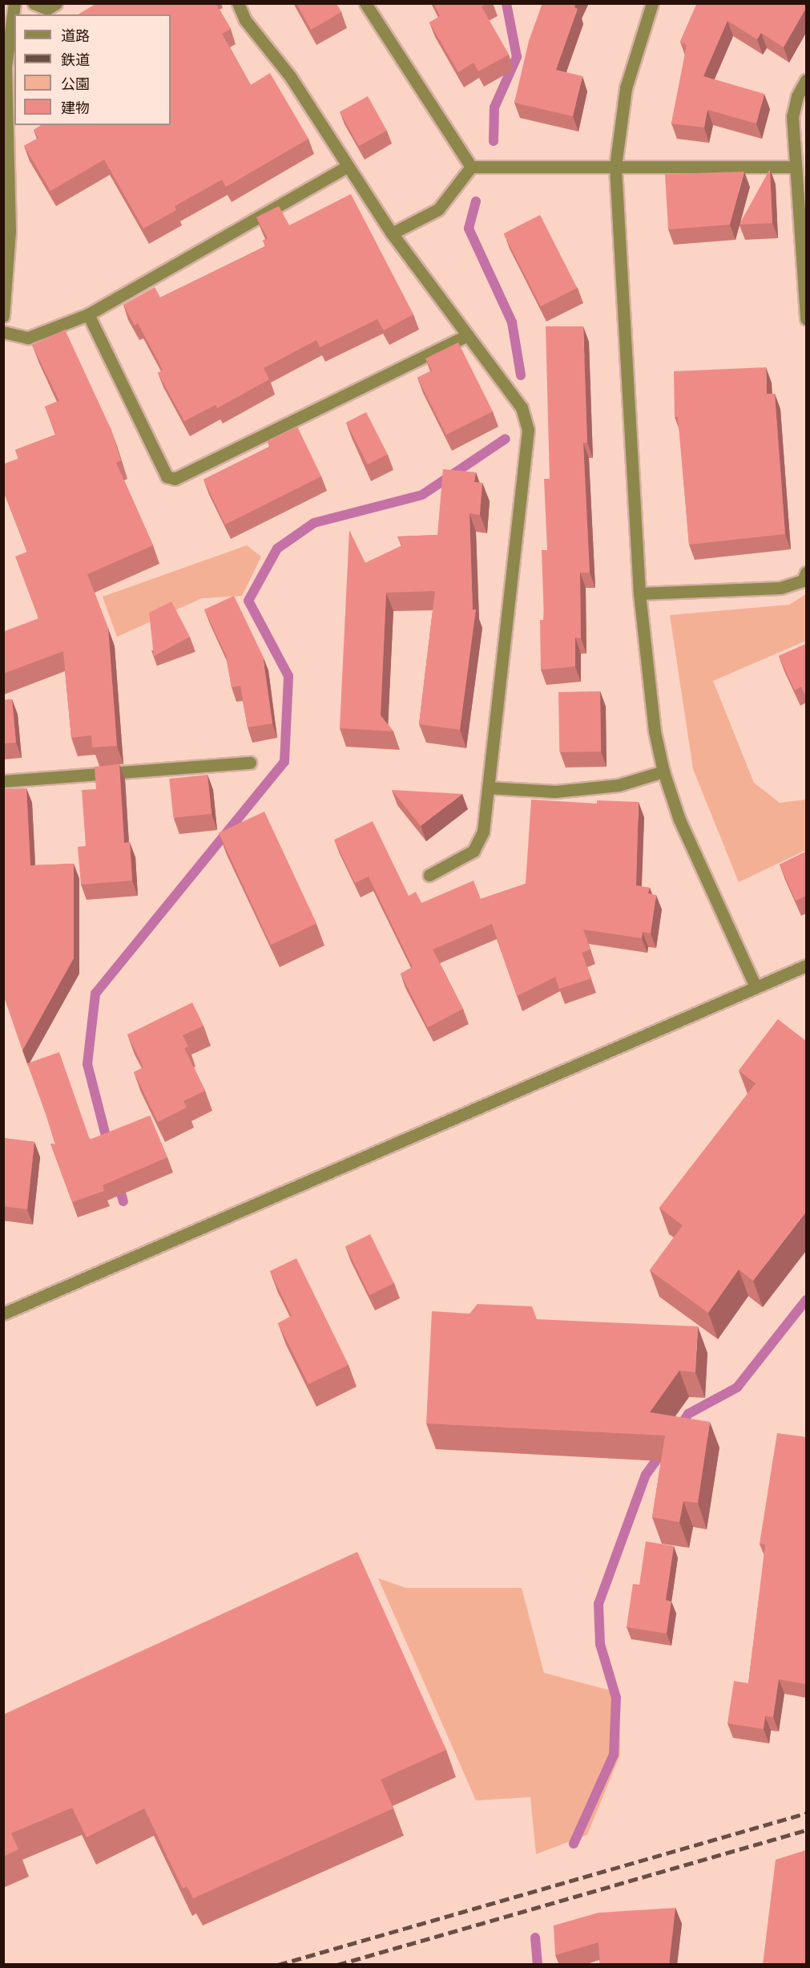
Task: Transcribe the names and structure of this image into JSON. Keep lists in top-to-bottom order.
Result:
{
  "legend": [
    "道路",
    "鉄道",
    "公園",
    "建物"
  ]
}
